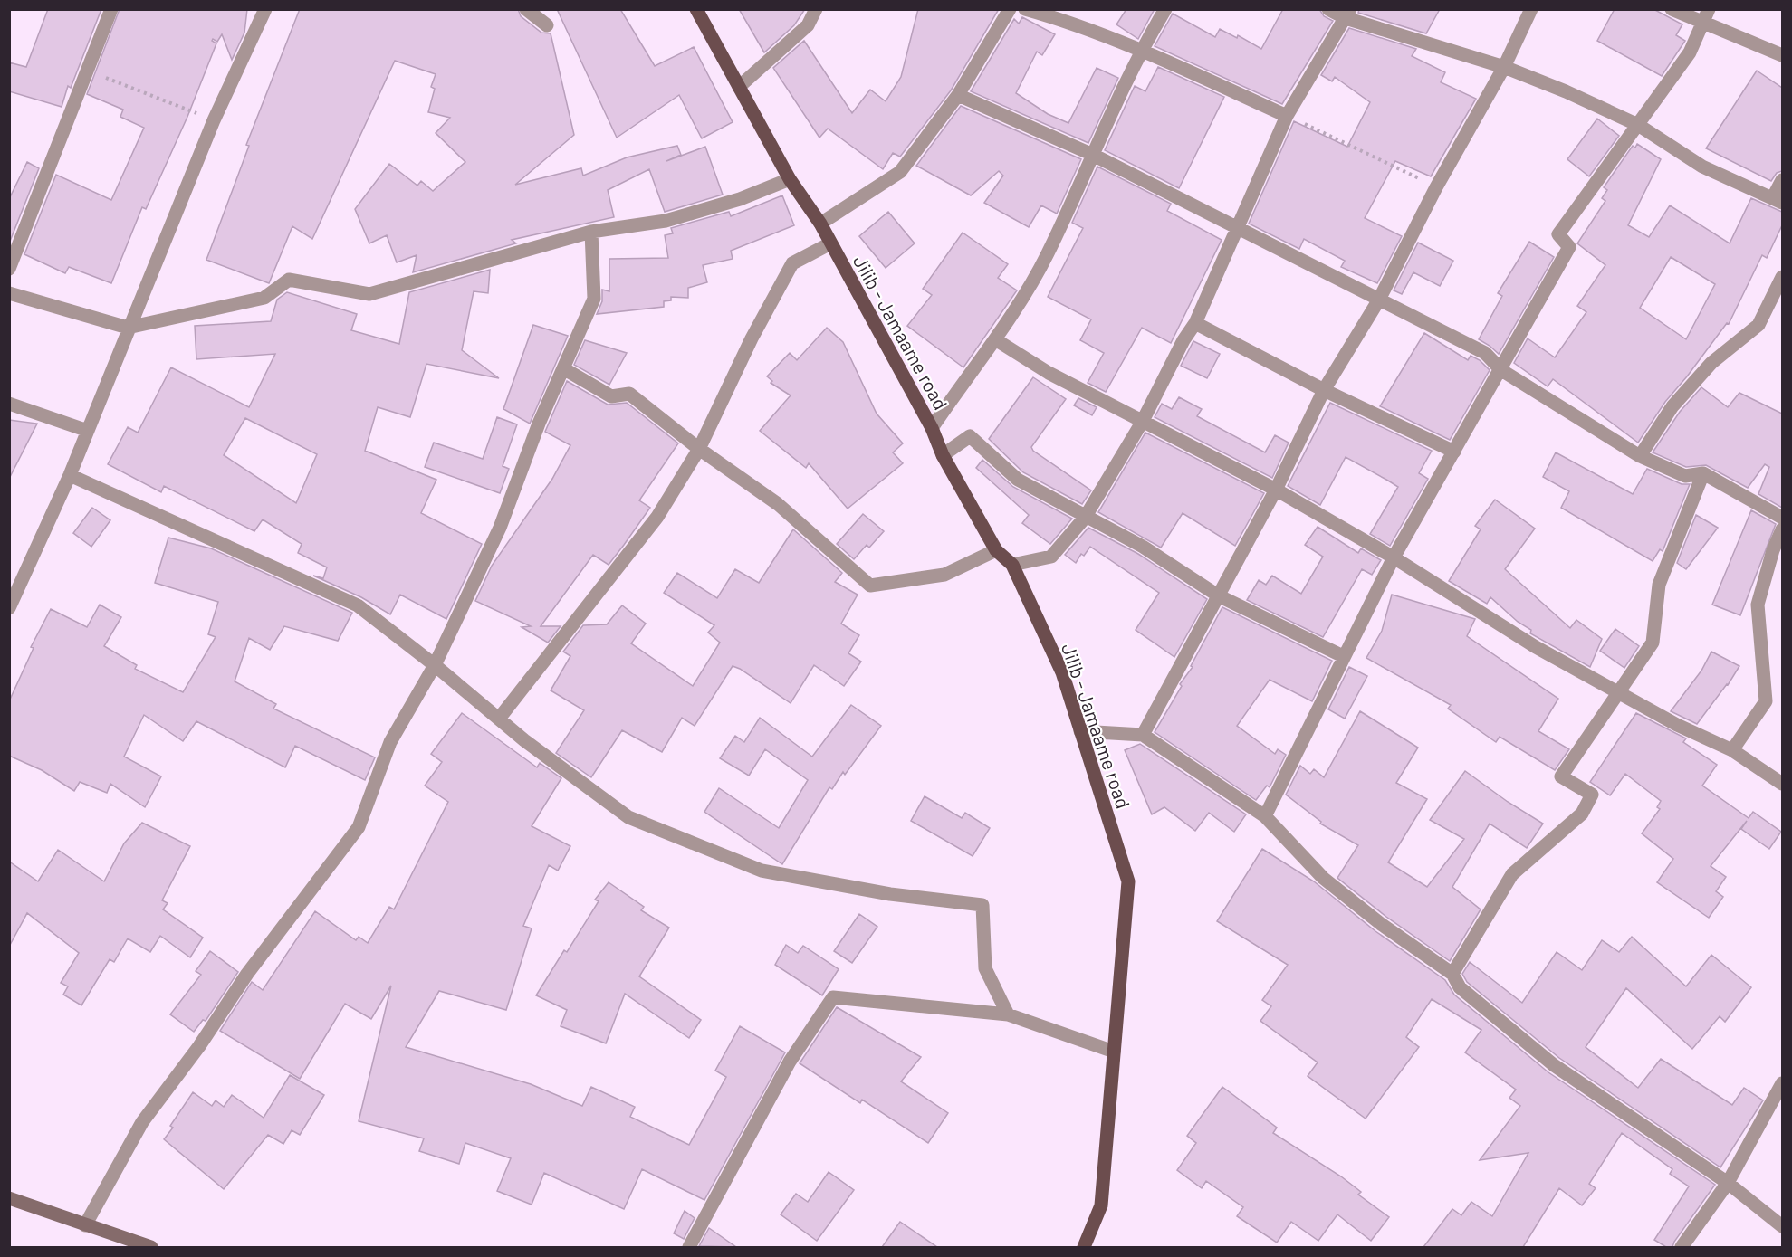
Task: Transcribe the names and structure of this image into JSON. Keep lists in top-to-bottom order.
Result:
{
  "streets": {
    "main road": ["Jilib - Jamaame road"]
  }
}
